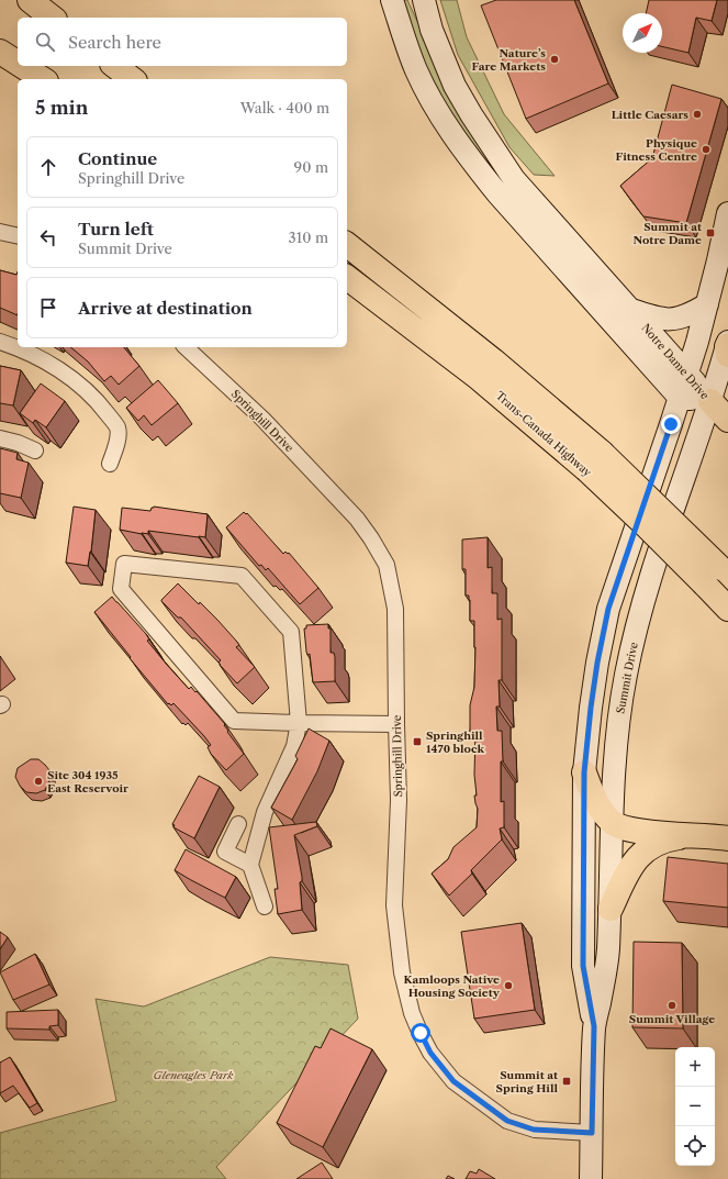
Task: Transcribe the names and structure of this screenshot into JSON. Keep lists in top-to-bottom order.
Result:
{
  "streets": {
    "highway": ["Trans-Canada Highway"],
    "main road": ["Notre Dame Drive", "Summit Drive"],
    "street": ["Springhill Drive"]
  },
  "crossings": [
    ["Notre Dame Drive", "Summit Drive"],
    ["Springhill Drive", "Summit Drive"]
  ],
  "parks": ["Gleneagles Park"],
  "places": {
    "other": [
      "Nature’s Fare Markets",
      "Little Caesars",
      "Physique Fitness Centre",
      "Site 304 1935 East Reservoir",
      "Kamloops Native Housing Society",
      "Summit Village"
    ],
    "transit": ["Summit at Notre Dame", "Springhill 1470 block", "Summit at Spring Hill"]
  },
  "north": "top right",
  "page": {
    "search": "Search here",
    "heading": ["5 min", "Walk · 400 m"],
    "list": [
      ["Continue", "Springhill Drive", "90 m"],
      ["Turn left", "Summit Drive", "310 m"],
      "Arrive at destination"
    ],
    "map_buttons": ["+", "−"]
  }
}
